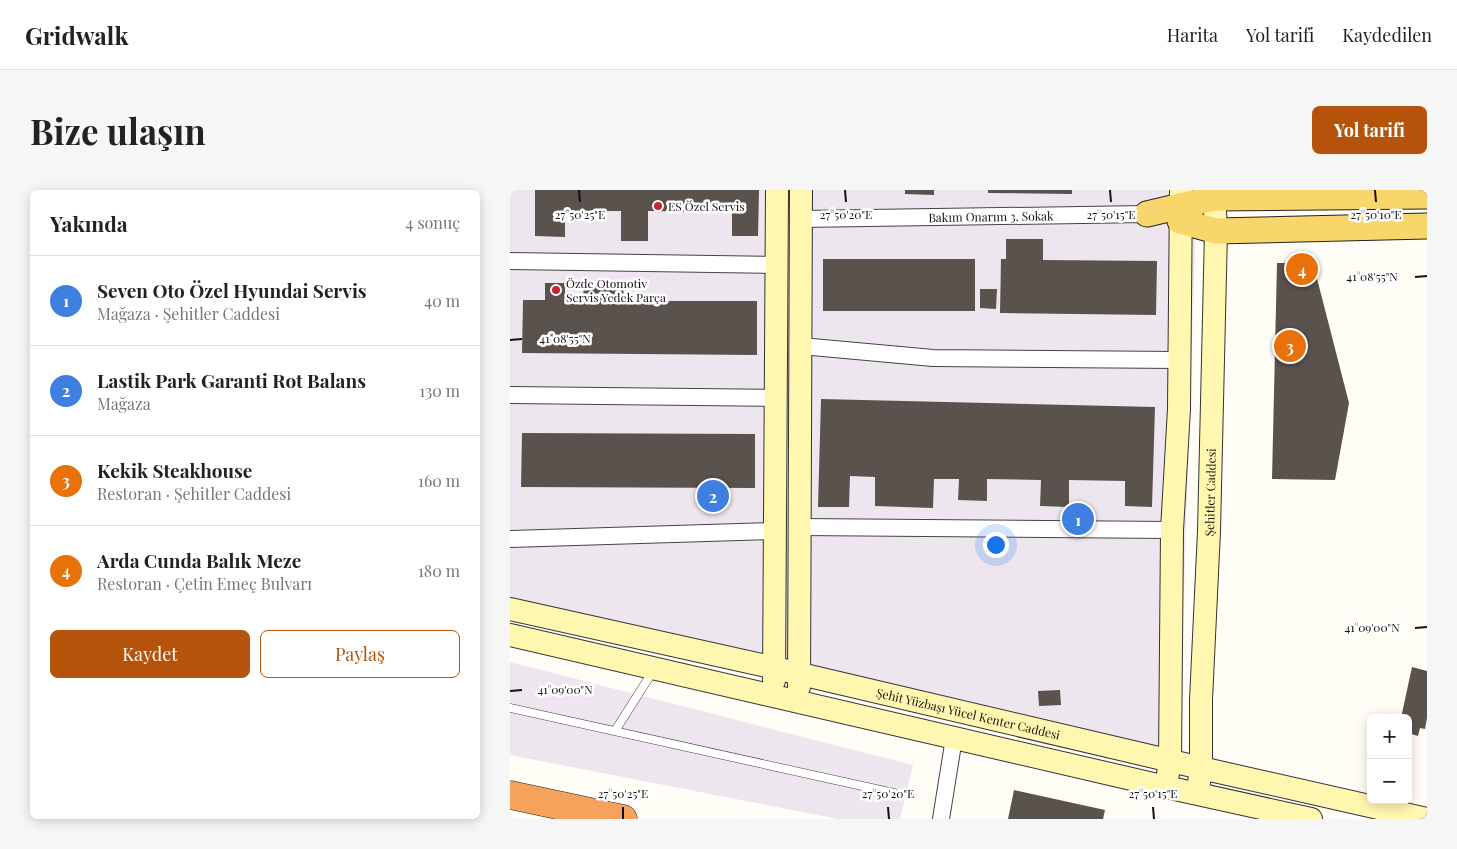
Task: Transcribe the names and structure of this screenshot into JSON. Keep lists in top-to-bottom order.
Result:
{
  "streets": {
    "street": ["Bakım Onarım 3. Sokak", "Şehitler Caddesi", "Şehit Yüzbaşı Yücel Kenter Caddesi"]
  },
  "crossings": [
    ["Şehitler Caddesi", "Şehit Yüzbaşı Yücel Kenter Caddesi"]
  ],
  "places": ["ES Özel Servis", "Özde Otomotiv Servis Yedek Parça"],
  "page": {
    "header": "Gridwalk",
    "nav": ["Harita", "Yol tarifi", "Kaydedilen"],
    "buttons": [
      "Yol tarifi",
      ["Kaydet", "Paylaş"]
    ],
    "title": "Bize ulaşın",
    "heading": ["Yakında", "4 sonuç"],
    "pins": [
      "4",
      "3",
      "2",
      "1"
    ],
    "list": [
      {
        "mark": "1",
        "name": "Seven Oto Özel Hyundai Servis",
        "note": "Mağaza · Şehitler Caddesi",
        "value": "40 m"
      },
      {
        "mark": "2",
        "name": "Lastik Park Garanti Rot Balans",
        "note": "Mağaza",
        "value": "130 m"
      },
      {
        "mark": "3",
        "name": "Kekik Steakhouse",
        "note": "Restoran · Şehitler Caddesi",
        "value": "160 m"
      },
      {
        "mark": "4",
        "name": "Arda Cunda Balık Meze",
        "note": "Restoran · Çetin Emeç Bulvarı",
        "value": "180 m"
      }
    ],
    "map_buttons": ["+", "−"]
  },
  "coordinates": [
    "27°50'25\"E",
    "27°50'20\"E",
    "27°50'15\"E",
    "27°50'10\"E",
    "41°08'55\"N",
    "41°09'00\"N"
  ]
}
